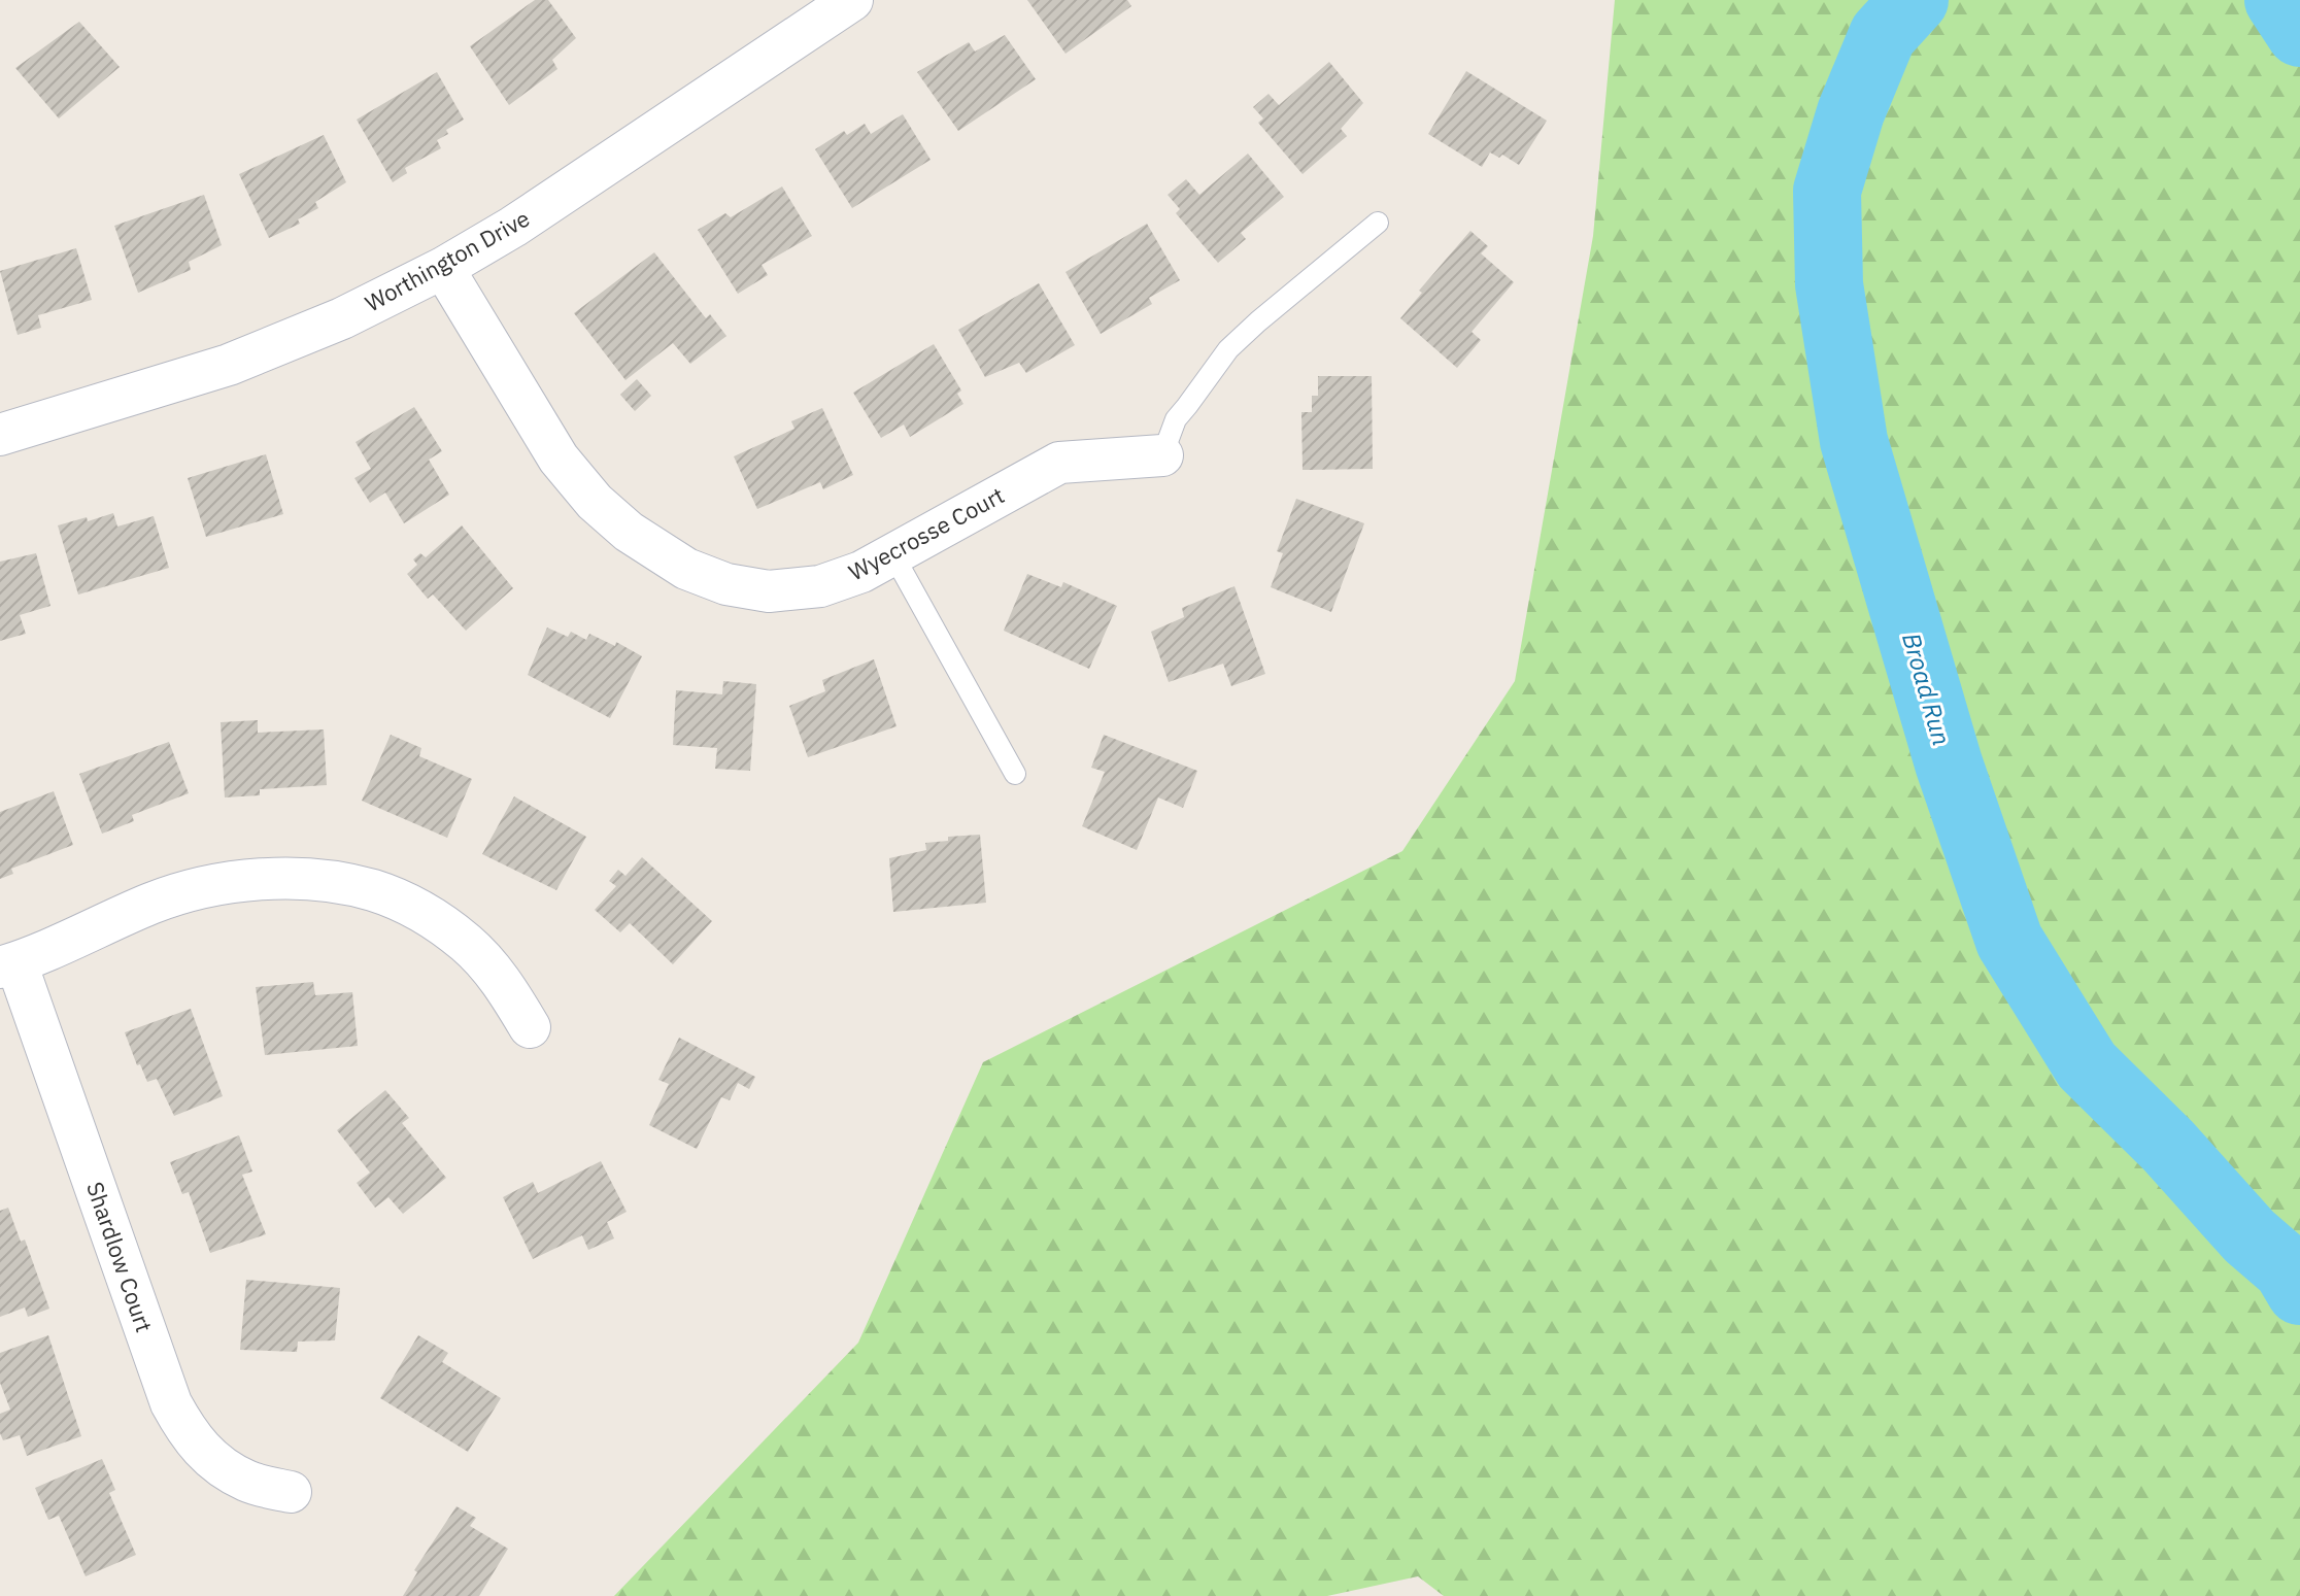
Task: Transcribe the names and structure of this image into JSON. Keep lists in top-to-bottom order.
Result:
{
  "streets": {
    "street": ["Worthington Drive", "Wyecrosse Court", "Shardlow Court"]
  },
  "crossings": [
    ["Worthington Drive", "Wyecrosse Court"]
  ],
  "water": ["Broad Run"]
}
